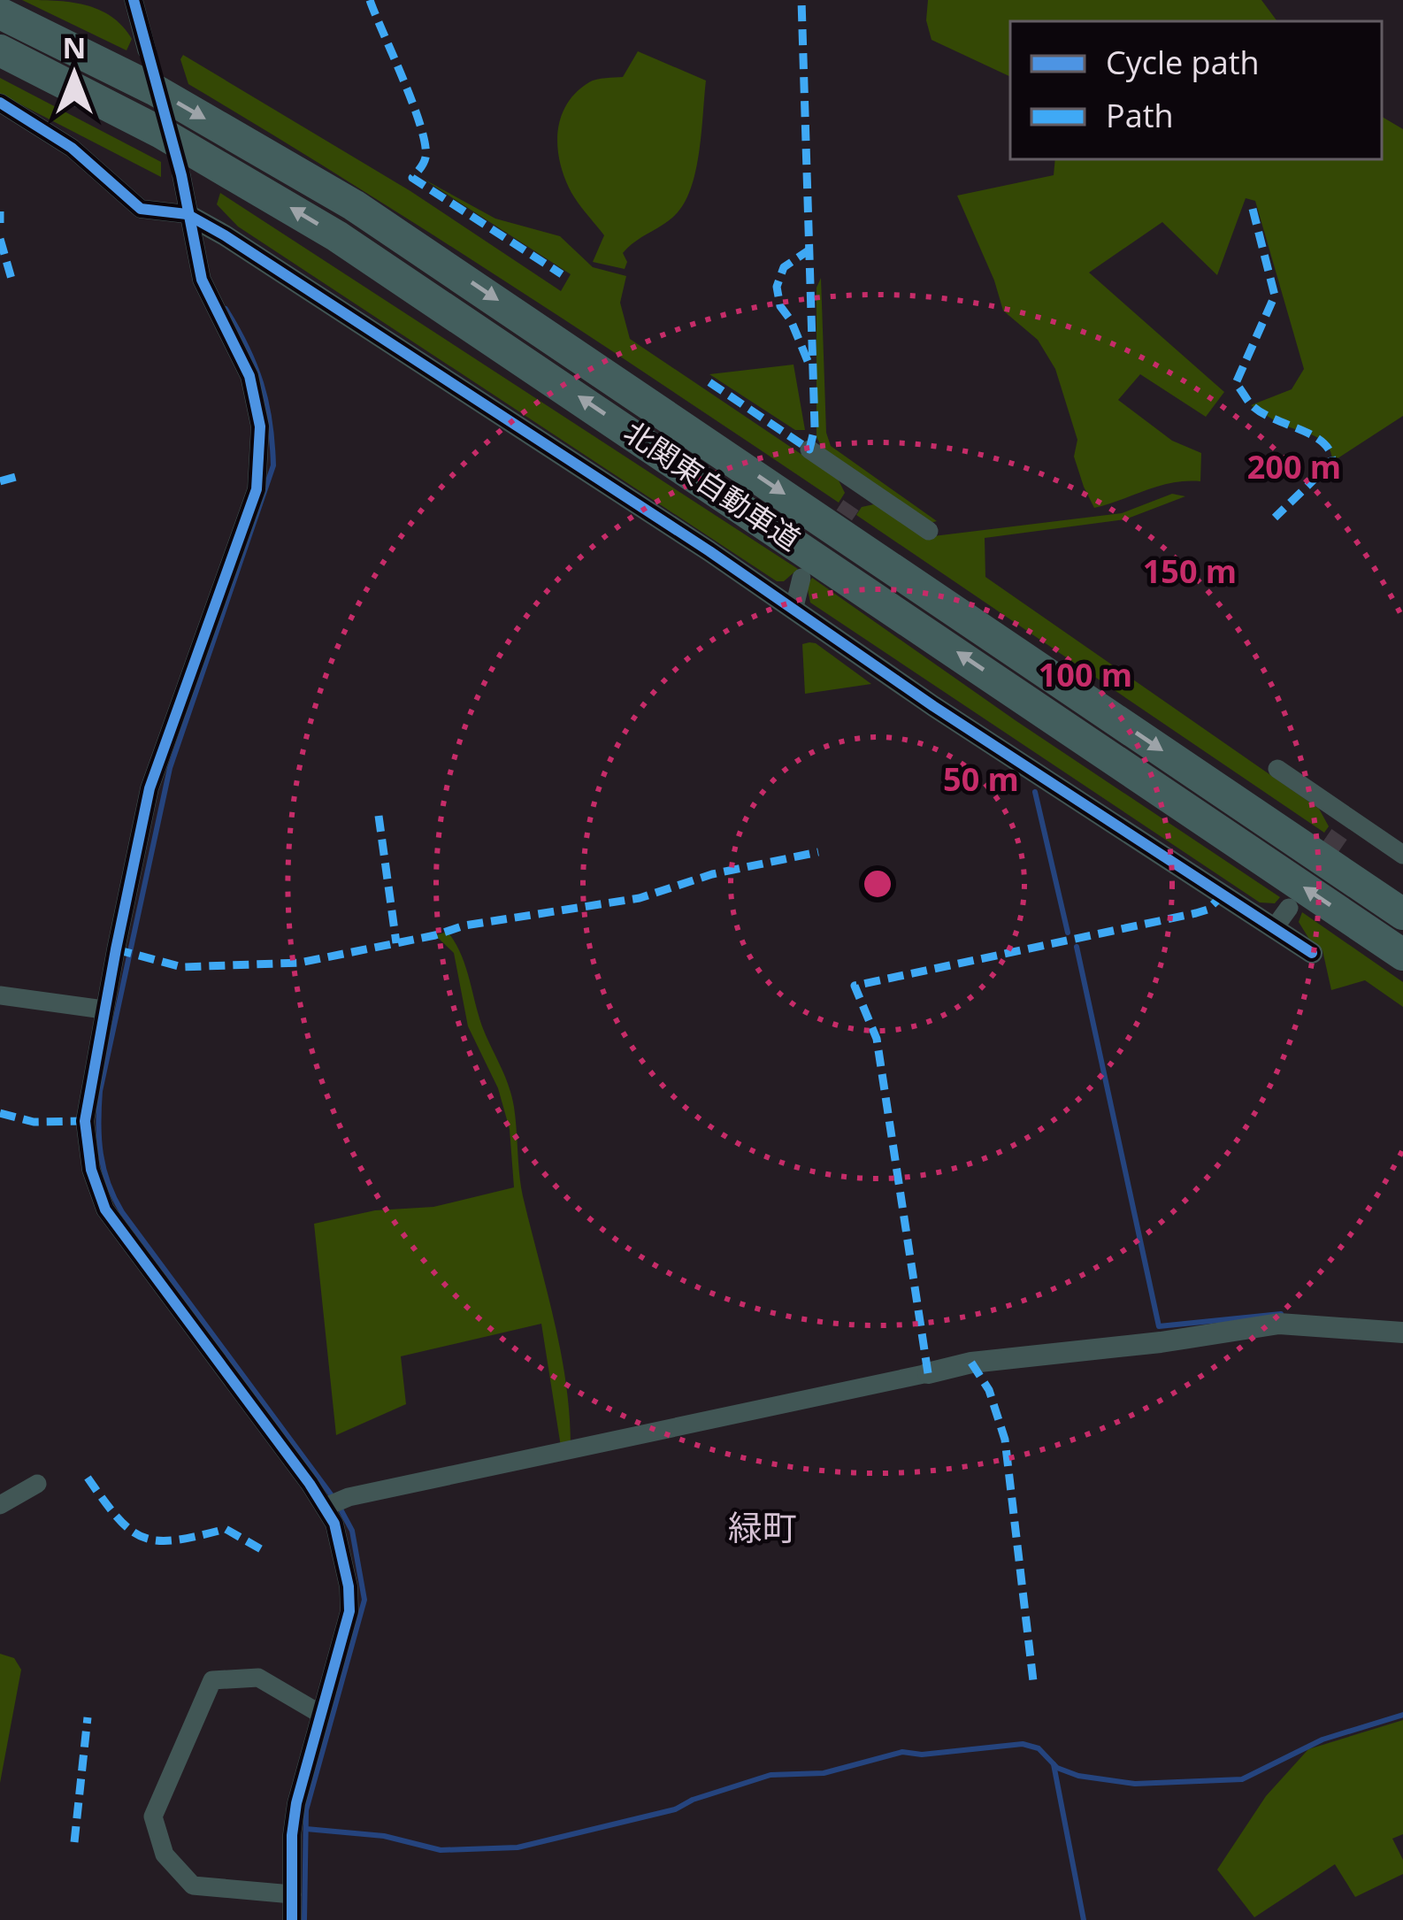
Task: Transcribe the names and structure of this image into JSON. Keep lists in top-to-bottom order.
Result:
{
  "streets": {
    "highway": ["北関東自動車道"]
  },
  "districts": ["緑町"],
  "legend": ["Cycle path", "Path"],
  "north": "top",
  "rings": [
    "200 m",
    "150 m",
    "100 m",
    "50 m"
  ]
}
